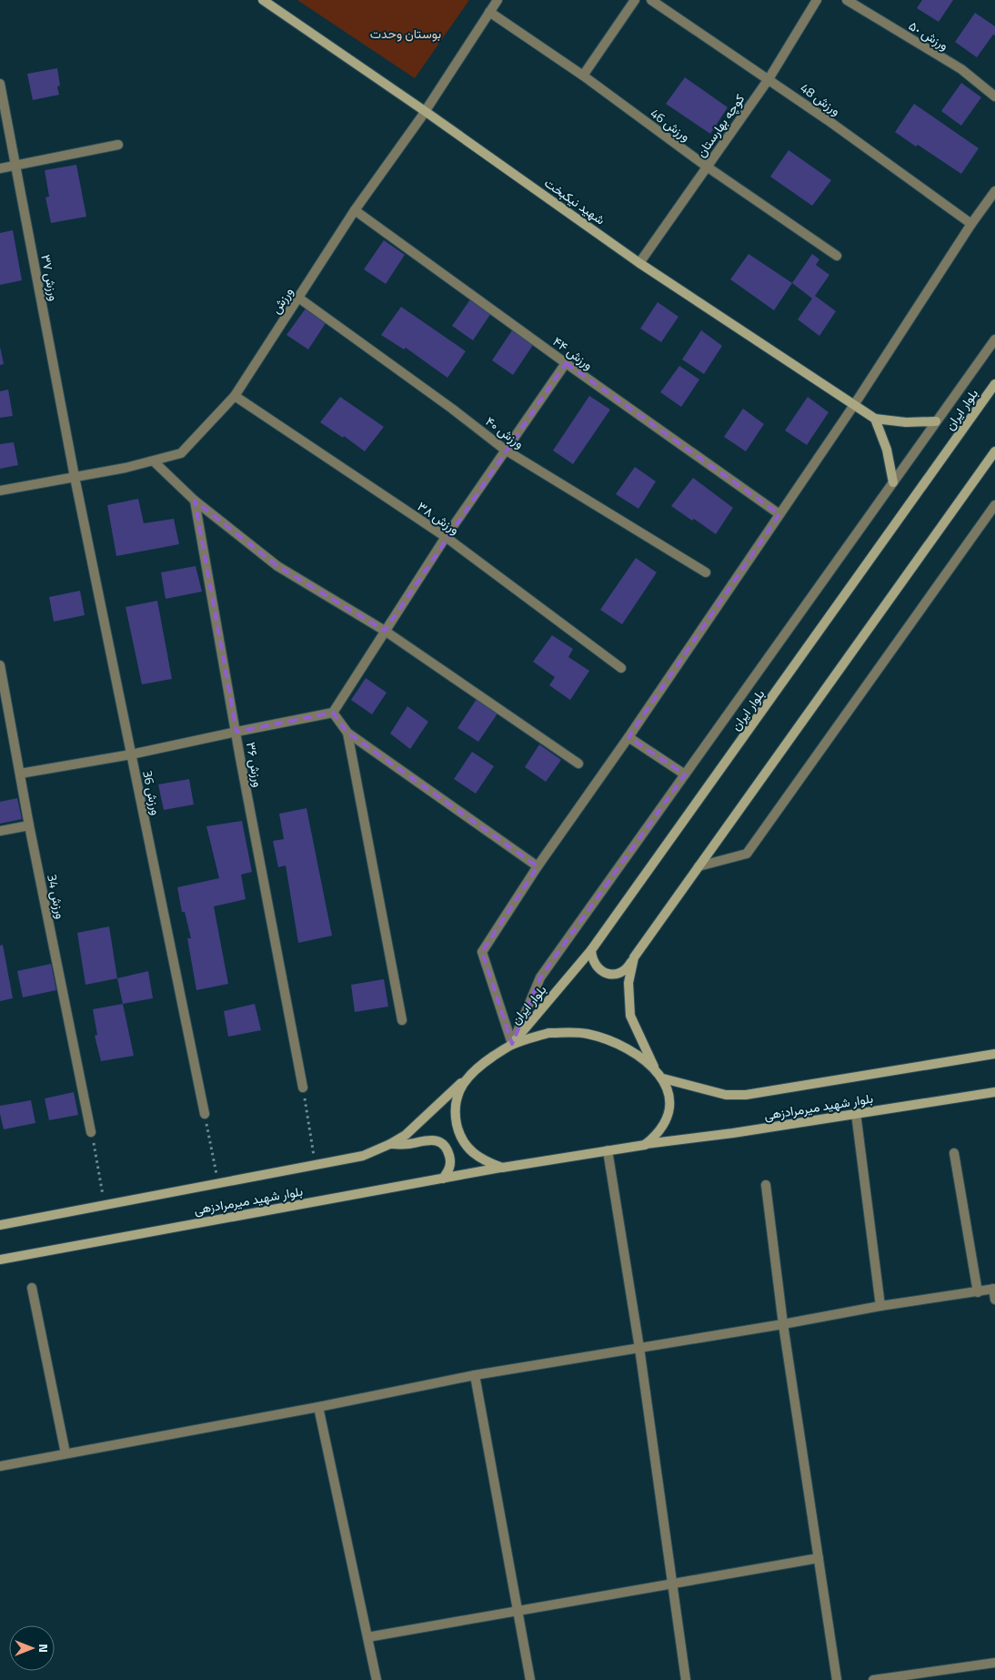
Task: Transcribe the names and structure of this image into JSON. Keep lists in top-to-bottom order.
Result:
{
  "streets": {
    "street": [
      "ورزش ۵٠",
      "ورزش 48",
      "ورزش 46",
      "کوچه بهارستان",
      "شهید نیکبخت",
      "ورزش ۳۷",
      "ورزش",
      "ورزش ۴۴",
      "بلوار ایران",
      "ورزش ۴۰",
      "ورزش ۳۸",
      "ورزش ۳۶",
      "ورزش 36",
      "ورزش 34",
      "بلوار شهید میرمرادزهی"
    ]
  },
  "crossings": [
    ["ورزش 48", "کوچه بهارستان"],
    ["ورزش 46", "کوچه بهارستان"],
    ["ورزش 46", "ورزش"],
    ["کوچه بهارستان", "شهید نیکبخت"],
    ["شهید نیکبخت", "ورزش"],
    ["ورزش ۳۷", "ورزش"],
    ["ورزش ۳۷", "ورزش 36"],
    ["ورزش", "ورزش ۴۴"],
    ["ورزش", "ورزش ۴۰"],
    ["ورزش", "ورزش ۳۸"],
    ["ورزش", "ورزش 36"],
    ["بلوار ایران", "بلوار شهید میرمرادزهی"]
  ],
  "parks": ["بوستان وحدت"],
  "north": "right"
}
